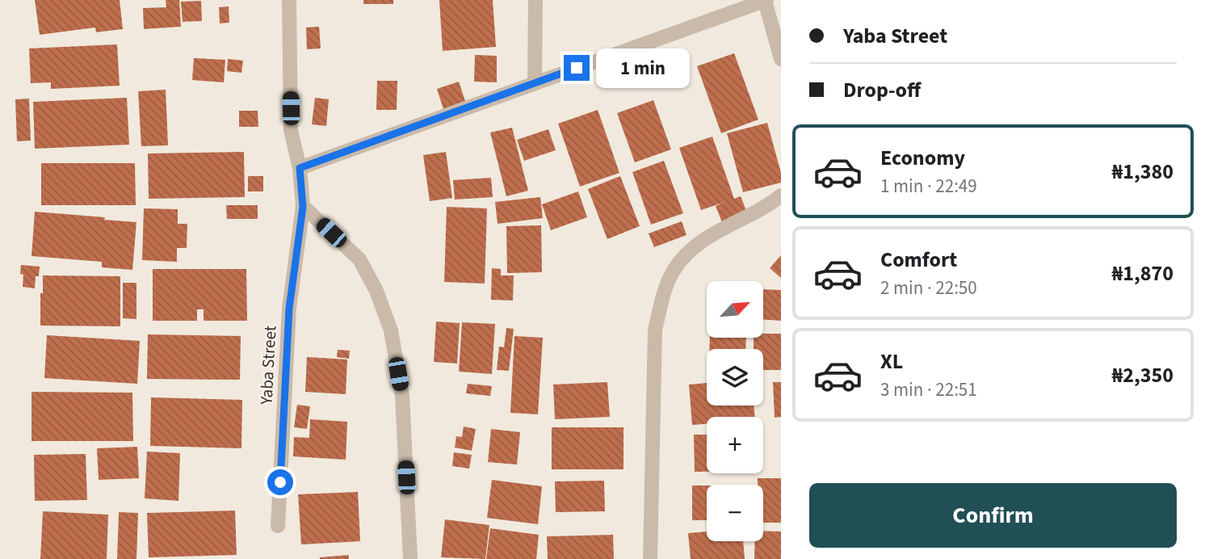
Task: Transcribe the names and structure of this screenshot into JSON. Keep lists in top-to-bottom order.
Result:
{
  "streets": {
    "street": ["Yaba Street"]
  },
  "north": "top right",
  "page": {
    "banner": ["Yaba Street", "Drop-off"],
    "bubble": "1 min",
    "list": [
      {
        "name": "Economy",
        "note": "1 min · 22:49",
        "value": "₦1,380"
      },
      {
        "name": "Comfort",
        "note": "2 min · 22:50",
        "value": "₦1,870"
      },
      {
        "name": "XL",
        "note": "3 min · 22:51",
        "value": "₦2,350"
      }
    ],
    "map_buttons": ["+", "−"],
    "buttons": "Confirm"
  }
}
